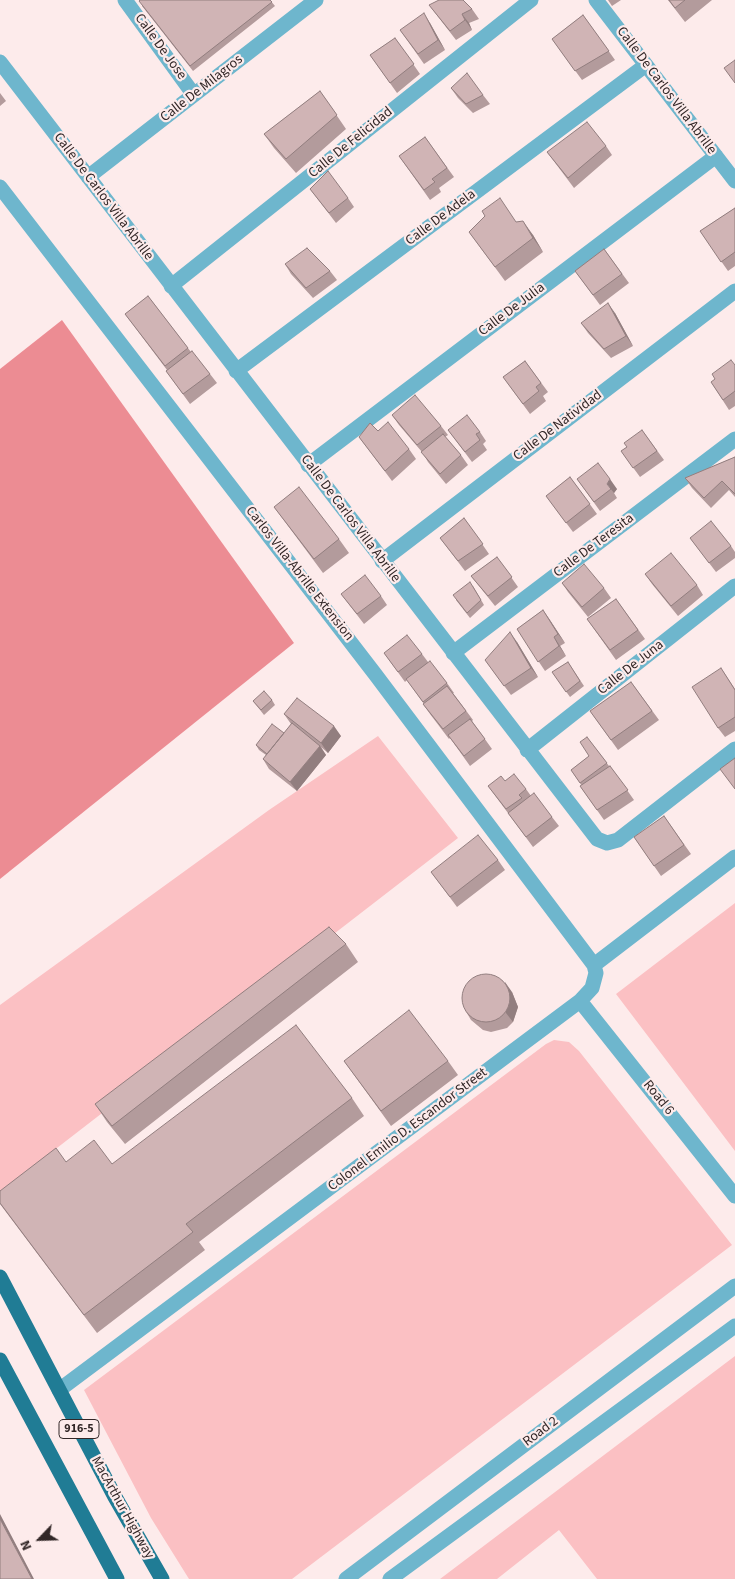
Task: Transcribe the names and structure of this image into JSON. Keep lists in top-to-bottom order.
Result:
{
  "streets": {
    "main road": ["916-5", "MacArthur Highway"],
    "street": [
      "Calle De Jose",
      "Calle De Milagros",
      "Calle De Carlos Villa Abrille",
      "Calle De Felicidad",
      "Calle De Adela",
      "Calle De Julia",
      "Calle De Natividad",
      "Calle De Teresita",
      "Carlos Villa-Abrille Extension",
      "Calle De Juna",
      "Road 6",
      "Colonel Emilio D. Escandor Street",
      "Road 2"
    ]
  },
  "crossings": [
    ["Calle De Jose", "Calle De Milagros"],
    ["Calle De Milagros", "Calle De Carlos Villa Abrille"],
    ["Calle De Carlos Villa Abrille", "Calle De Felicidad"],
    ["Calle De Carlos Villa Abrille", "Calle De Adela"],
    ["Calle De Carlos Villa Abrille", "Calle De Julia"],
    ["Calle De Carlos Villa Abrille", "Calle De Natividad"],
    ["Calle De Carlos Villa Abrille", "Calle De Teresita"],
    ["Calle De Carlos Villa Abrille", "Calle De Juna"],
    ["Carlos Villa-Abrille Extension", "Colonel Emilio D. Escandor Street"],
    ["Road 6", "Colonel Emilio D. Escandor Street"],
    ["Colonel Emilio D. Escandor Street", "MacArthur Highway"]
  ],
  "north": "bottom left"
}
